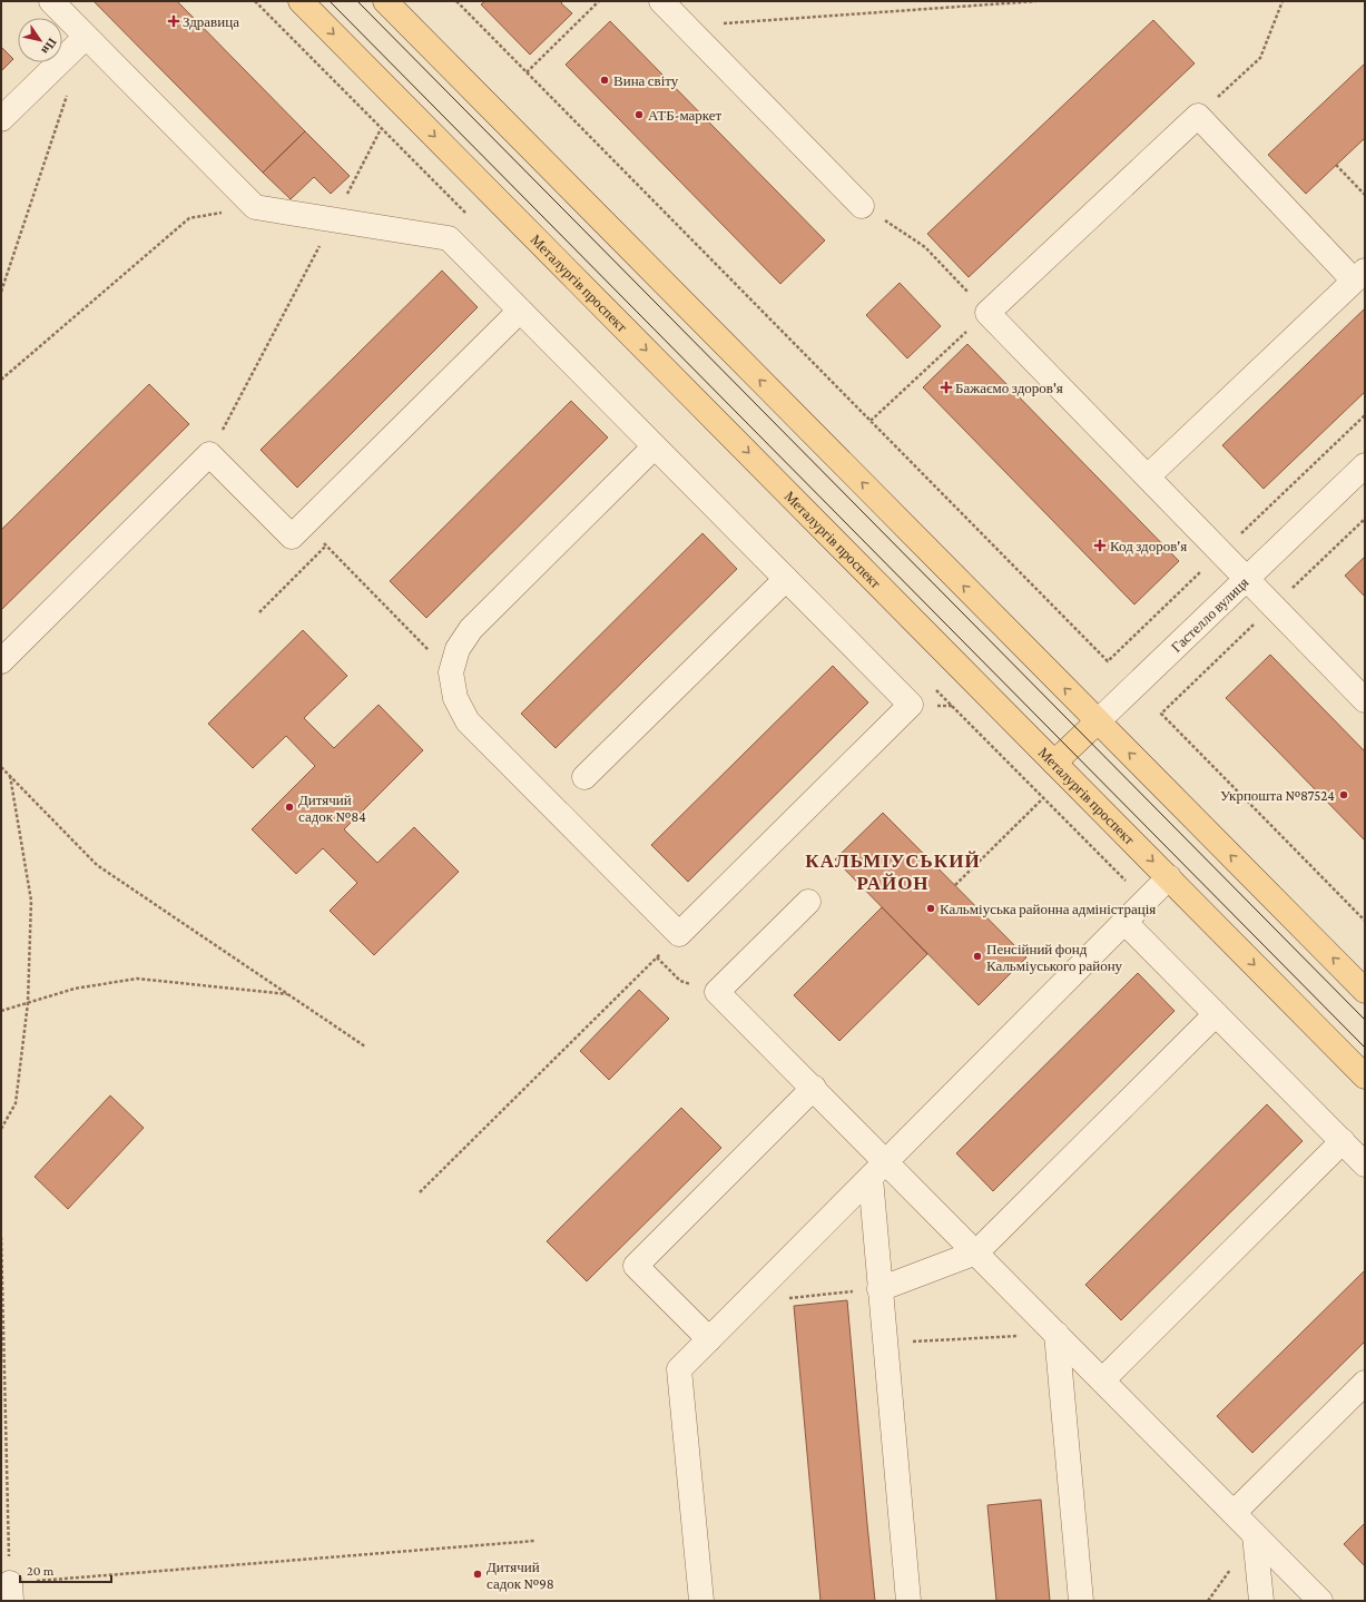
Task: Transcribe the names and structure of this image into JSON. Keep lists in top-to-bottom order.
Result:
{
  "streets": {
    "main road": ["Металургів проспект", "Гастелло вулиця"]
  },
  "crossings": [
    ["Металургів проспект", "Гастелло вулиця"]
  ],
  "districts": ["КАЛЬМІУСЬКИЙ РАЙОН"],
  "places": {
    "health": ["Здравица", "Бажаємо здоров'я", "Код здоров'я"],
    "other": [
      "Вина світу",
      "АТБ-маркет",
      "Укрпошта №87524",
      "Дитячий садок №84",
      "Кальміуська районна адміністрація",
      "Пенсійний фонд Кальміуського району",
      "Дитячий садок №98"
    ]
  },
  "scale_bar": "20 m",
  "north": "bottom right"
}
